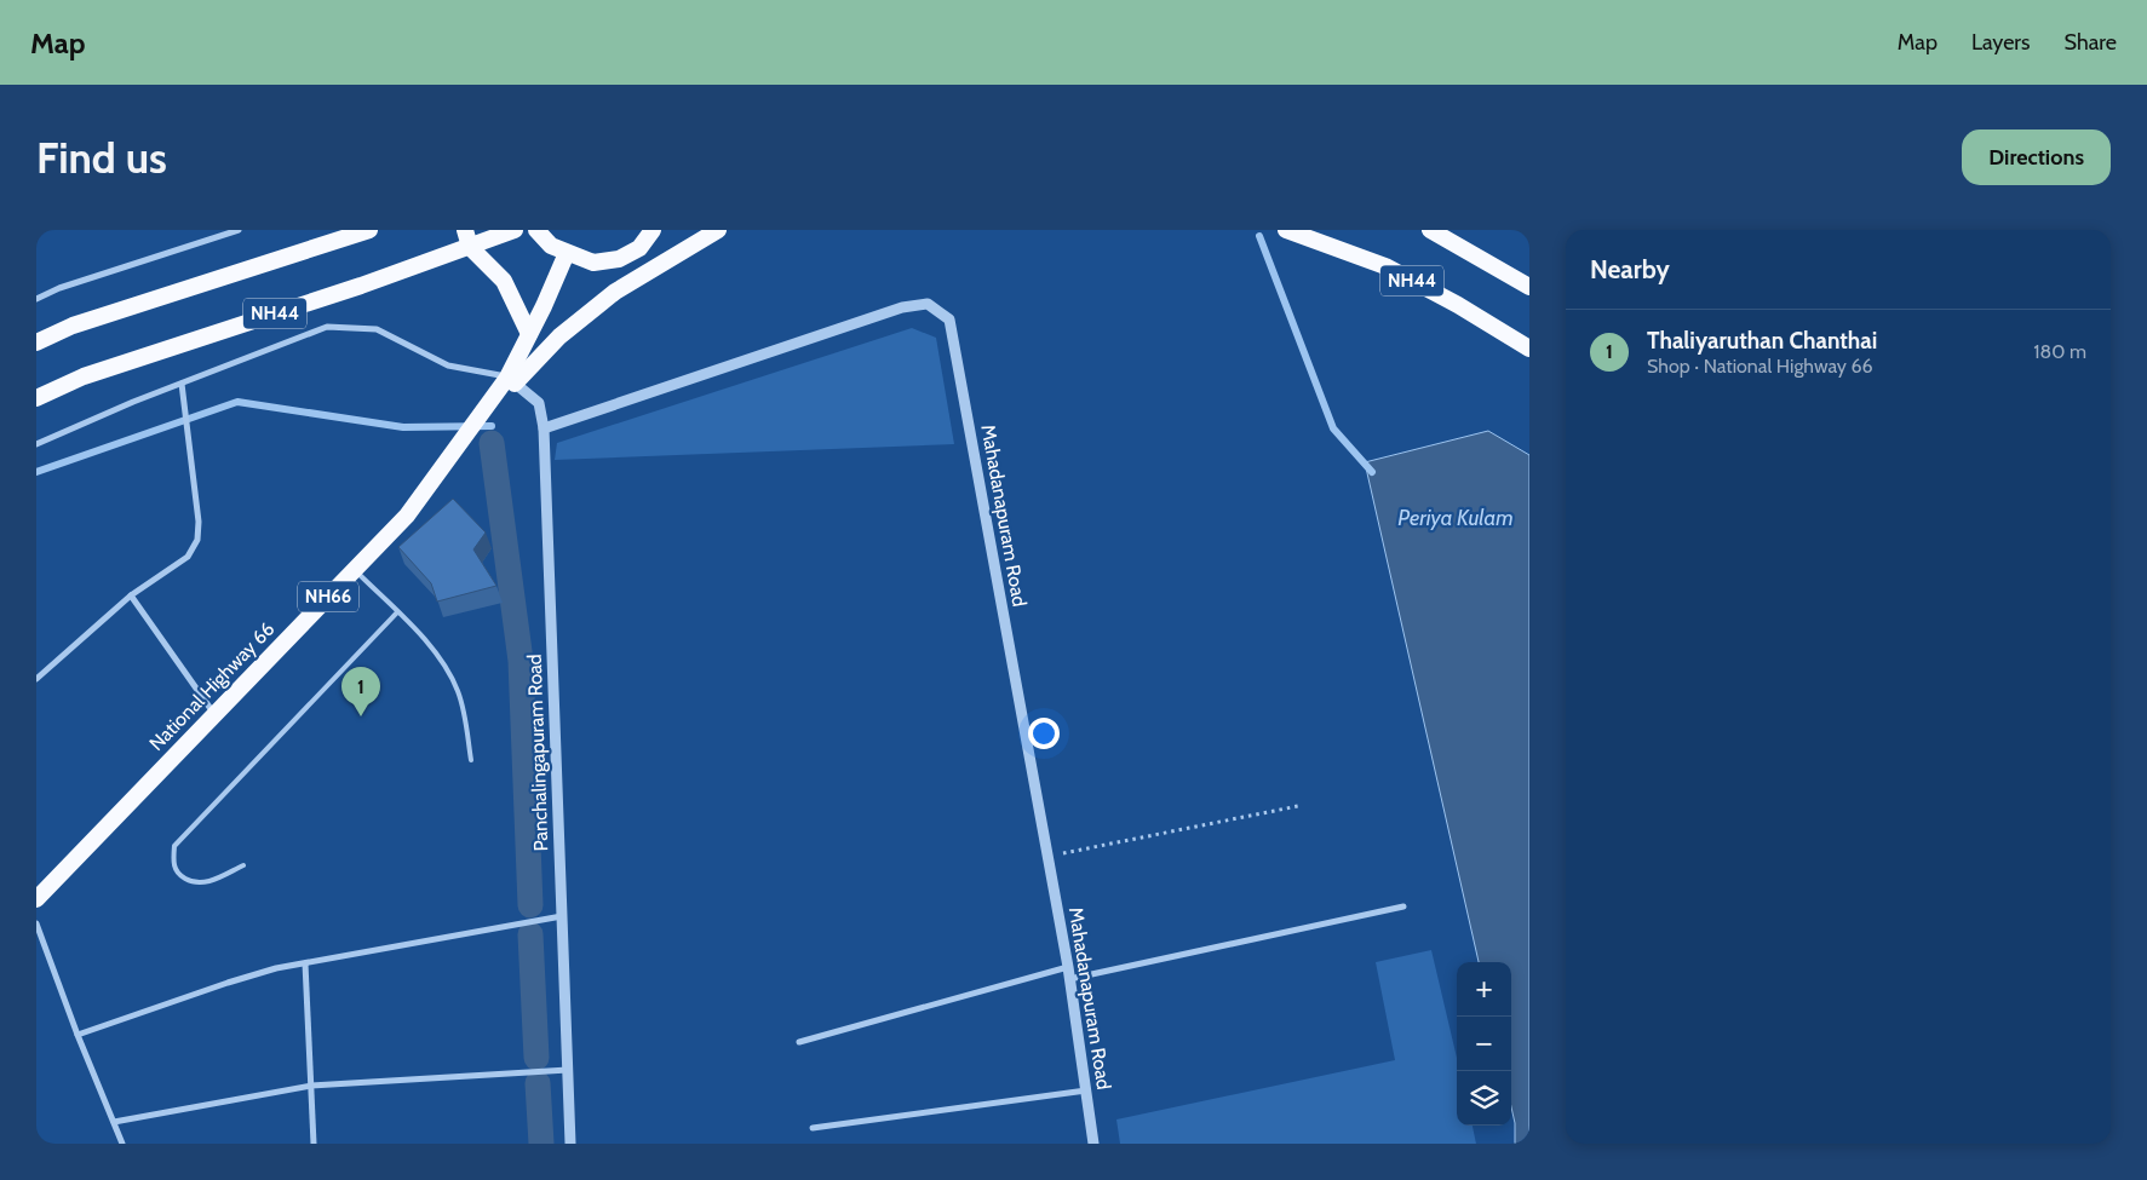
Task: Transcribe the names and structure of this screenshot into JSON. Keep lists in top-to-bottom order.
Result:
{
  "streets": {
    "highway": ["NH44", "NH66", "National Highway 66"],
    "street": ["Mahadanapuram Road", "Panchalingapuram Road"]
  },
  "crossings": [
    ["Mahadanapuram Road", "Panchalingapuram Road"],
    ["National Highway 66", "Panchalingapuram Road"]
  ],
  "water": ["Periya Kulam"],
  "page": {
    "header": "Map",
    "nav": ["Map", "Layers", "Share"],
    "buttons": "Directions",
    "title": "Find us",
    "heading": "Nearby",
    "list": [
      {
        "mark": "1",
        "name": "Thaliyaruthan Chanthai",
        "note": "Shop · National Highway 66",
        "value": "180 m"
      }
    ],
    "pins": "1",
    "map_buttons": ["+", "−"]
  }
}
